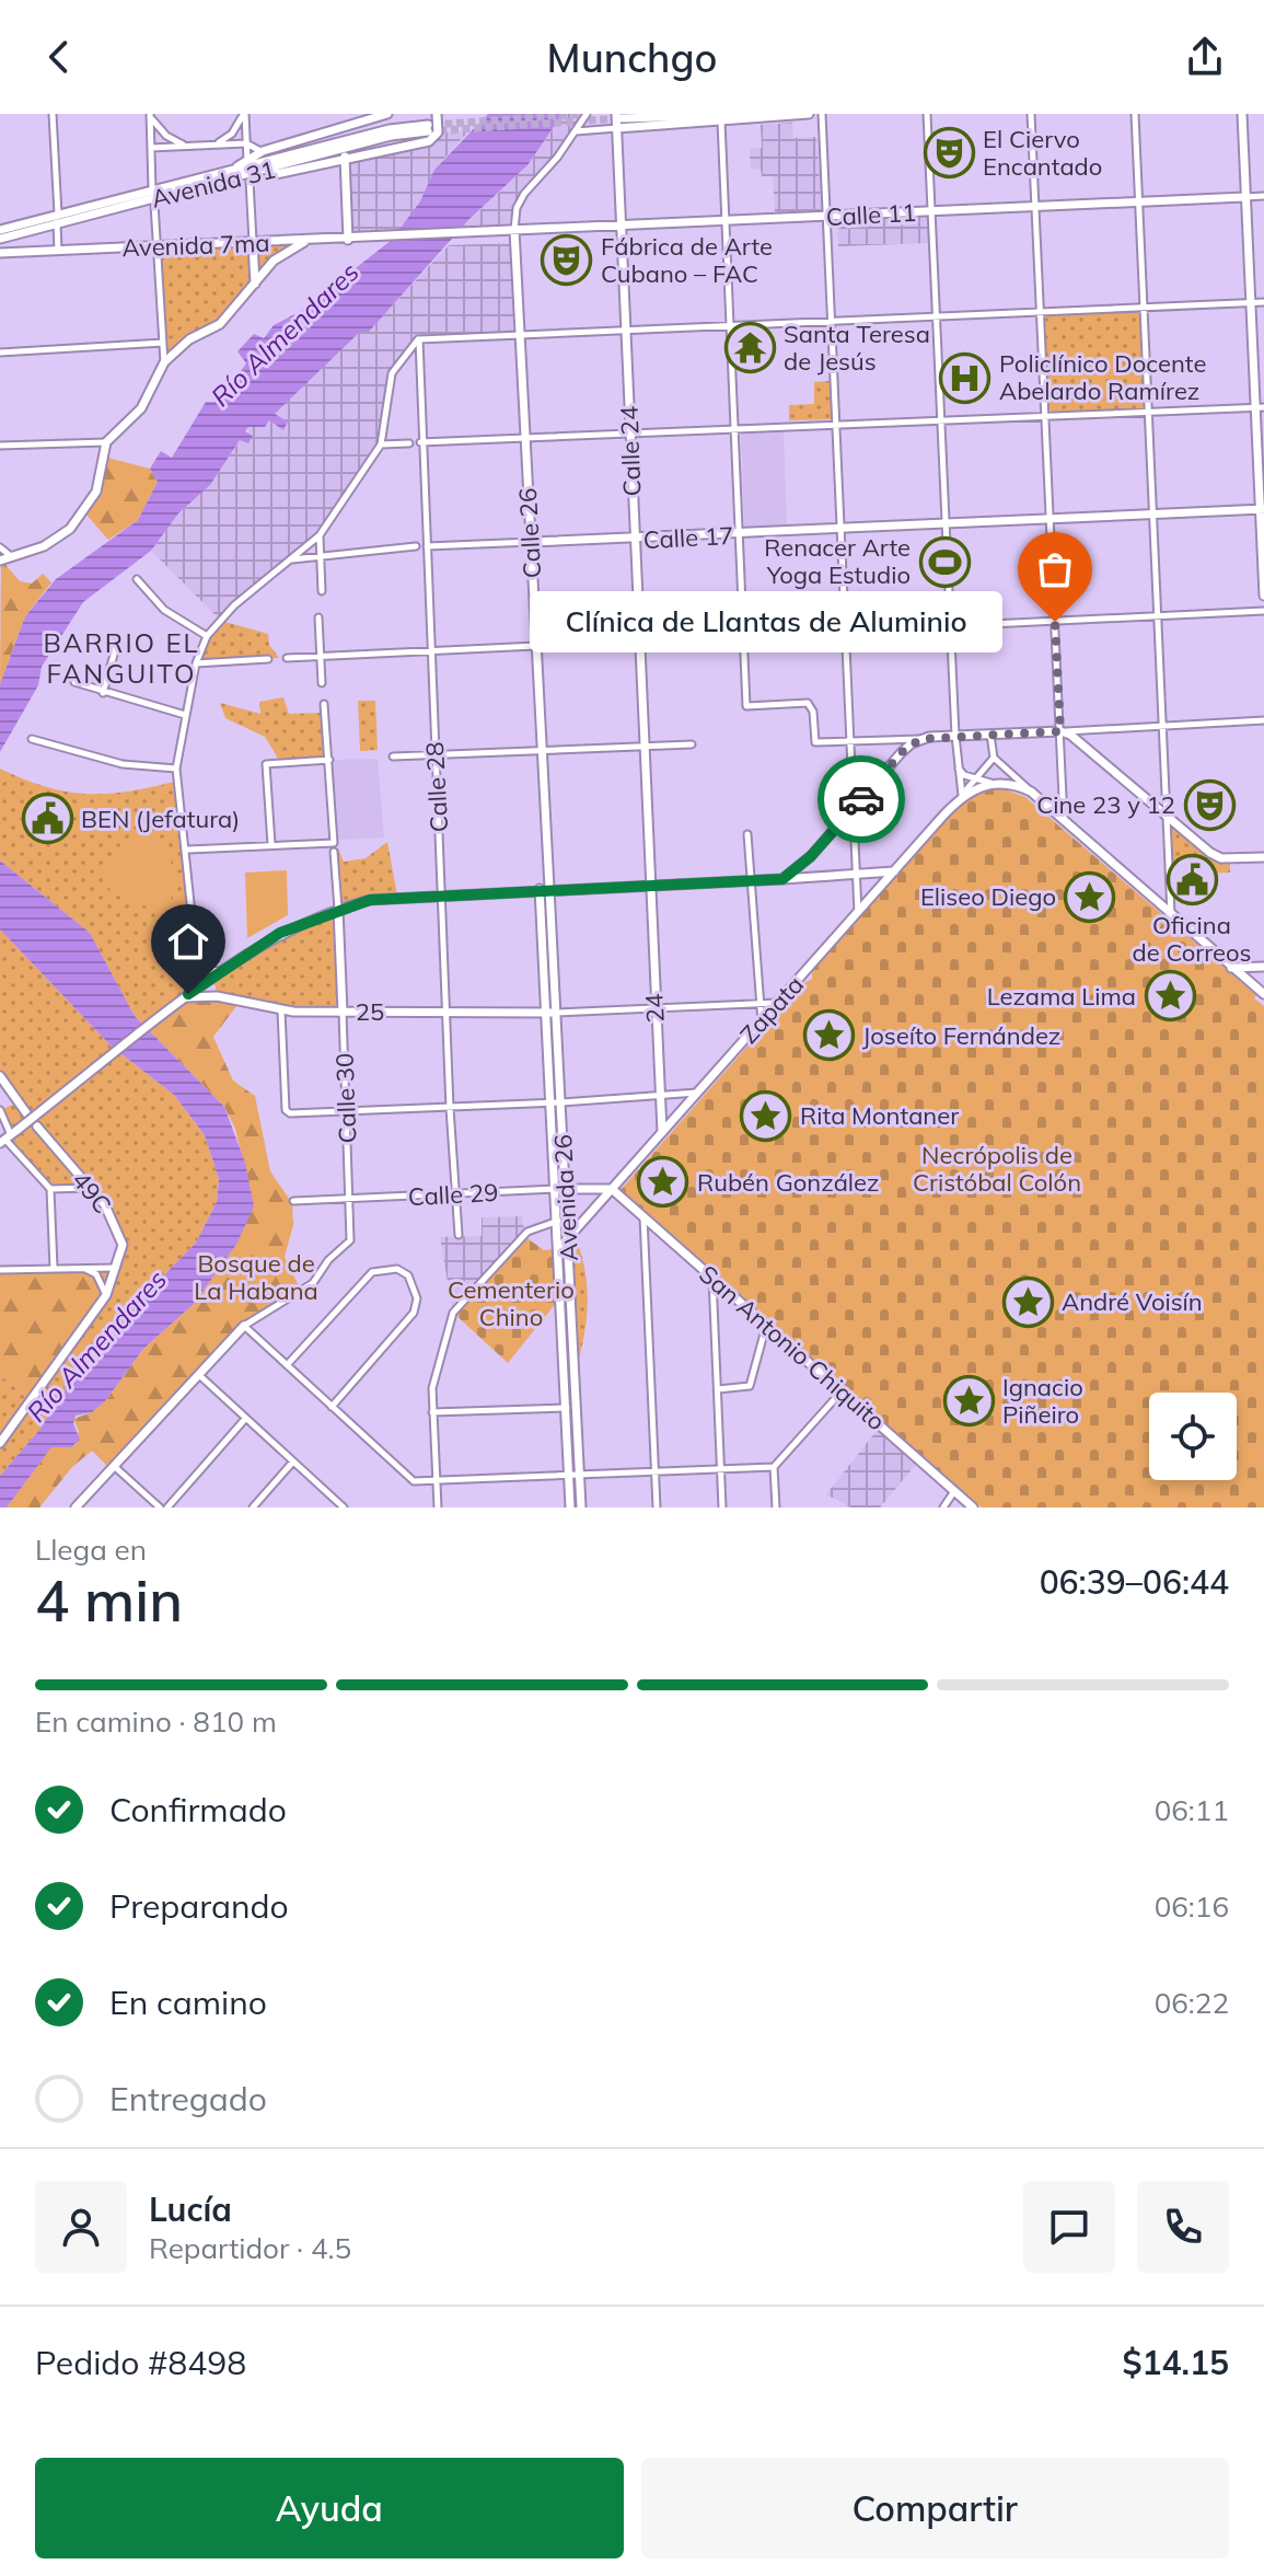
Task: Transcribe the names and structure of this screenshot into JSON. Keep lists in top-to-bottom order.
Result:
{
  "streets": {
    "main road": [
      "Avenida 31",
      "Calle 11",
      "Avenida 7ma",
      "Calle 24",
      "Calle 26",
      "Calle 17",
      "24",
      "Zapata",
      "25",
      "Calle 30",
      "49C",
      "Calle 29",
      "Avenida 26",
      "San Antonio Chiquito"
    ],
    "street": ["Calle 28"]
  },
  "crossings": [
    ["Calle 11", "Avenida 7ma"],
    ["Calle 11", "Calle 24"],
    ["Calle 11", "Calle 26"],
    ["Calle 24", "Calle 17"],
    ["Calle 24", "24"],
    ["Calle 26", "Calle 17"],
    ["Calle 26", "Avenida 26"],
    ["Calle 17", "Calle 28"],
    ["Calle 28", "25"],
    ["Calle 28", "Calle 29"],
    ["24", "Zapata"],
    ["Zapata", "Calle 29"],
    ["Zapata", "Avenida 26"],
    ["Zapata", "San Antonio Chiquito"],
    ["25", "Calle 30"],
    ["25", "Avenida 26"],
    ["Calle 30", "Calle 29"],
    ["Calle 29", "Avenida 26"],
    ["Calle 29", "San Antonio Chiquito"]
  ],
  "districts": ["BARRIO EL FANGUITO"],
  "water": ["Río Almendares"],
  "parks": ["Necrópolis de Cristóbal Colón", "Bosque de La Habana", "Cementerio Chino"],
  "places": {
    "theatre": ["El Ciervo Encantado", "Fábrica de Arte Cubano – FAC", "Cine 23 y 12"],
    "temple": ["Santa Teresa de Jesús"],
    "hospital": ["Policlínico Docente Abelardo Ramírez"],
    "sports": ["Renacer Arte Yoga Estudio"],
    "other": ["Clínica de Llantas de Aluminio"],
    "public building": ["BEN (Jefatura)", "Oficina de Correos"],
    "place": [
      "Eliseo Diego",
      "Lezama Lima",
      "Joseíto Fernández",
      "Rita Montaner",
      "Rubén González",
      "André Voisín",
      "Ignacio Piñeiro"
    ]
  },
  "page": {
    "header": "Munchgo",
    "bubble": "Clínica de Llantas de Aluminio",
    "heading": ["4 min", "Llega en", "06:39–06:44"],
    "panel": [
      "Lucía",
      "Repartidor · 4.5",
      "Pedido #8498",
      "$14.15"
    ],
    "bar": "En camino · 810 m",
    "list": [
      ["Confirmado", "06:11"],
      ["Preparando", "06:16"],
      ["En camino", "06:22"],
      "Entregado"
    ],
    "buttons": ["Ayuda", "Compartir"]
  }
}
